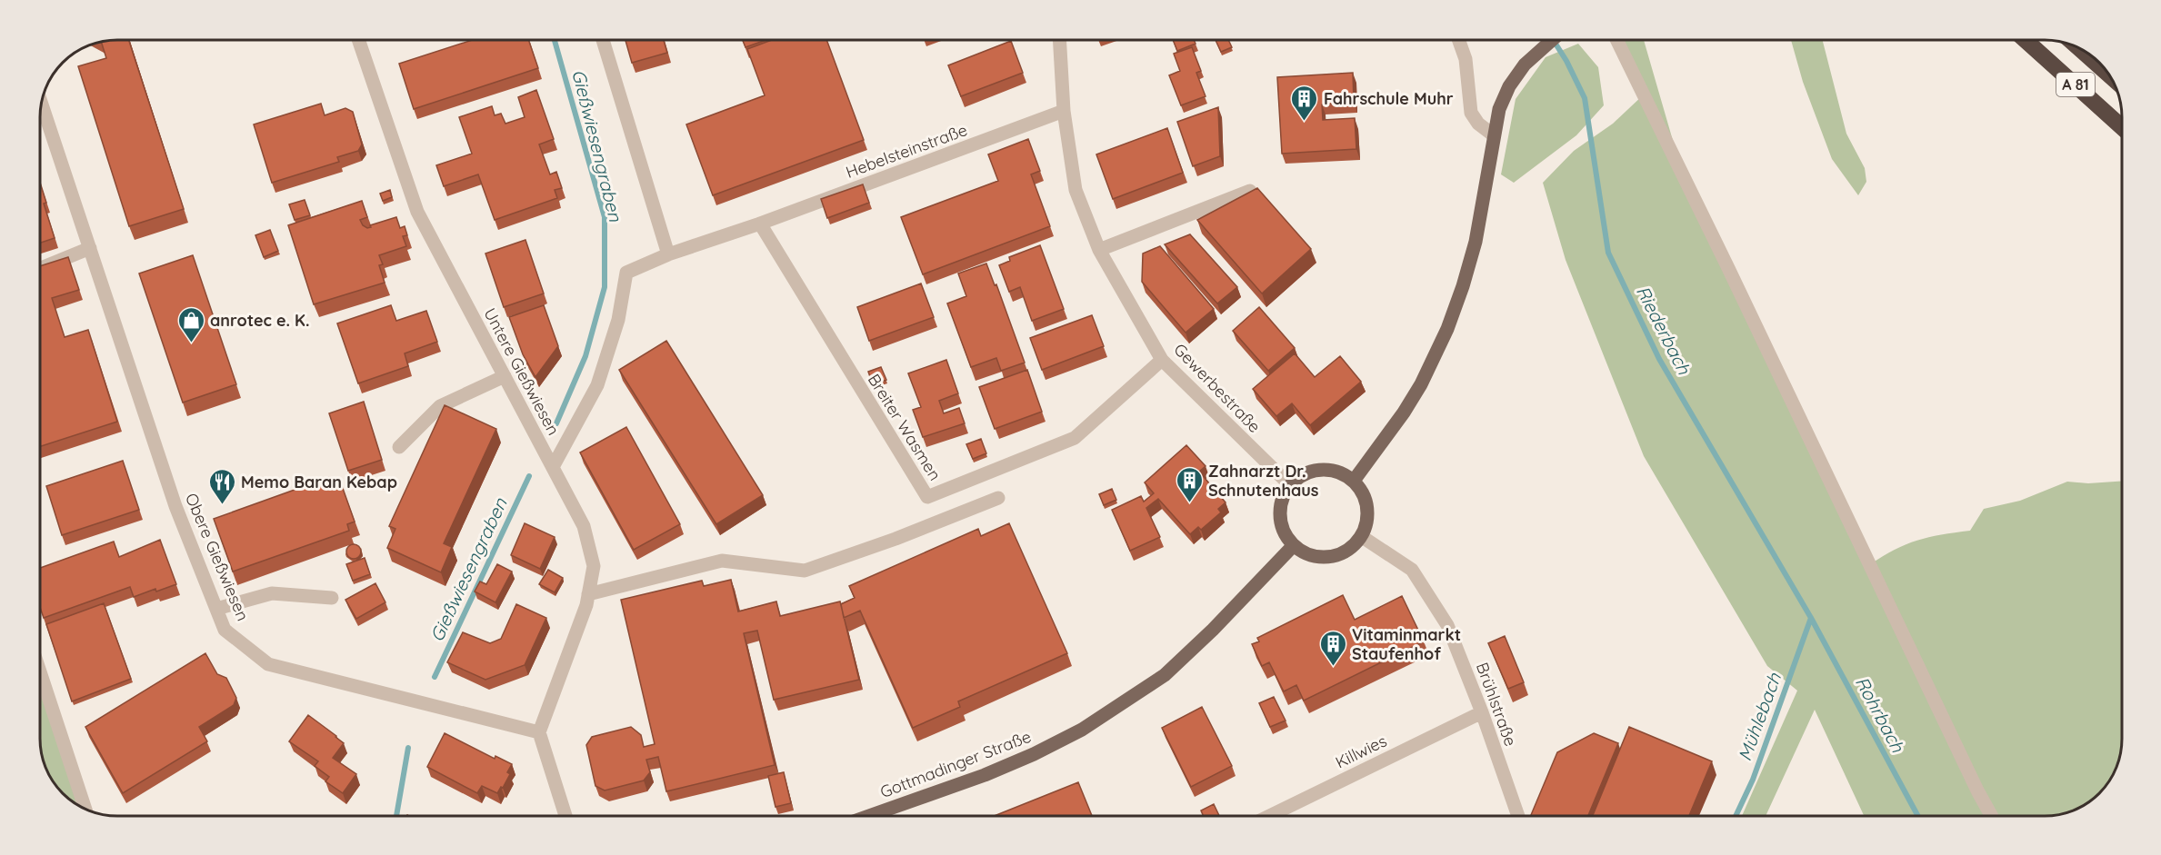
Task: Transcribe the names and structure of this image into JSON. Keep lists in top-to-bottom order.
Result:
{
  "streets": {
    "highway": ["A 81"],
    "main road": ["Gottmadinger Straße"],
    "street": [
      "Hebelsteinstraße",
      "Untere Gießwiesen",
      "Gewerbestraße",
      "Breiter Wasmen",
      "Obere Gießwiesen",
      "Brühlstraße",
      "Killwies"
    ]
  },
  "crossings": [
    ["Hebelsteinstraße", "Untere Gießwiesen"],
    ["Hebelsteinstraße", "Gewerbestraße"],
    ["Hebelsteinstraße", "Breiter Wasmen"],
    ["Untere Gießwiesen", "Obere Gießwiesen"],
    ["Gewerbestraße", "Breiter Wasmen"],
    ["Gewerbestraße", "Brühlstraße"],
    ["Gewerbestraße", "Gottmadinger Straße"],
    ["Brühlstraße", "Killwies"],
    ["Brühlstraße", "Gottmadinger Straße"]
  ],
  "water": [
    "Gießwiesengraben",
    "Riederbach",
    "Rohrbach",
    "Mühlebach"
  ],
  "places": {
    "building": ["Fahrschule Muhr", "Zahnarzt Dr. Schnutenhaus", "Vitaminmarkt Staufenhof"],
    "shop": ["anrotec e. K."],
    "restaurant": ["Memo Baran Kebap"]
  }
}
